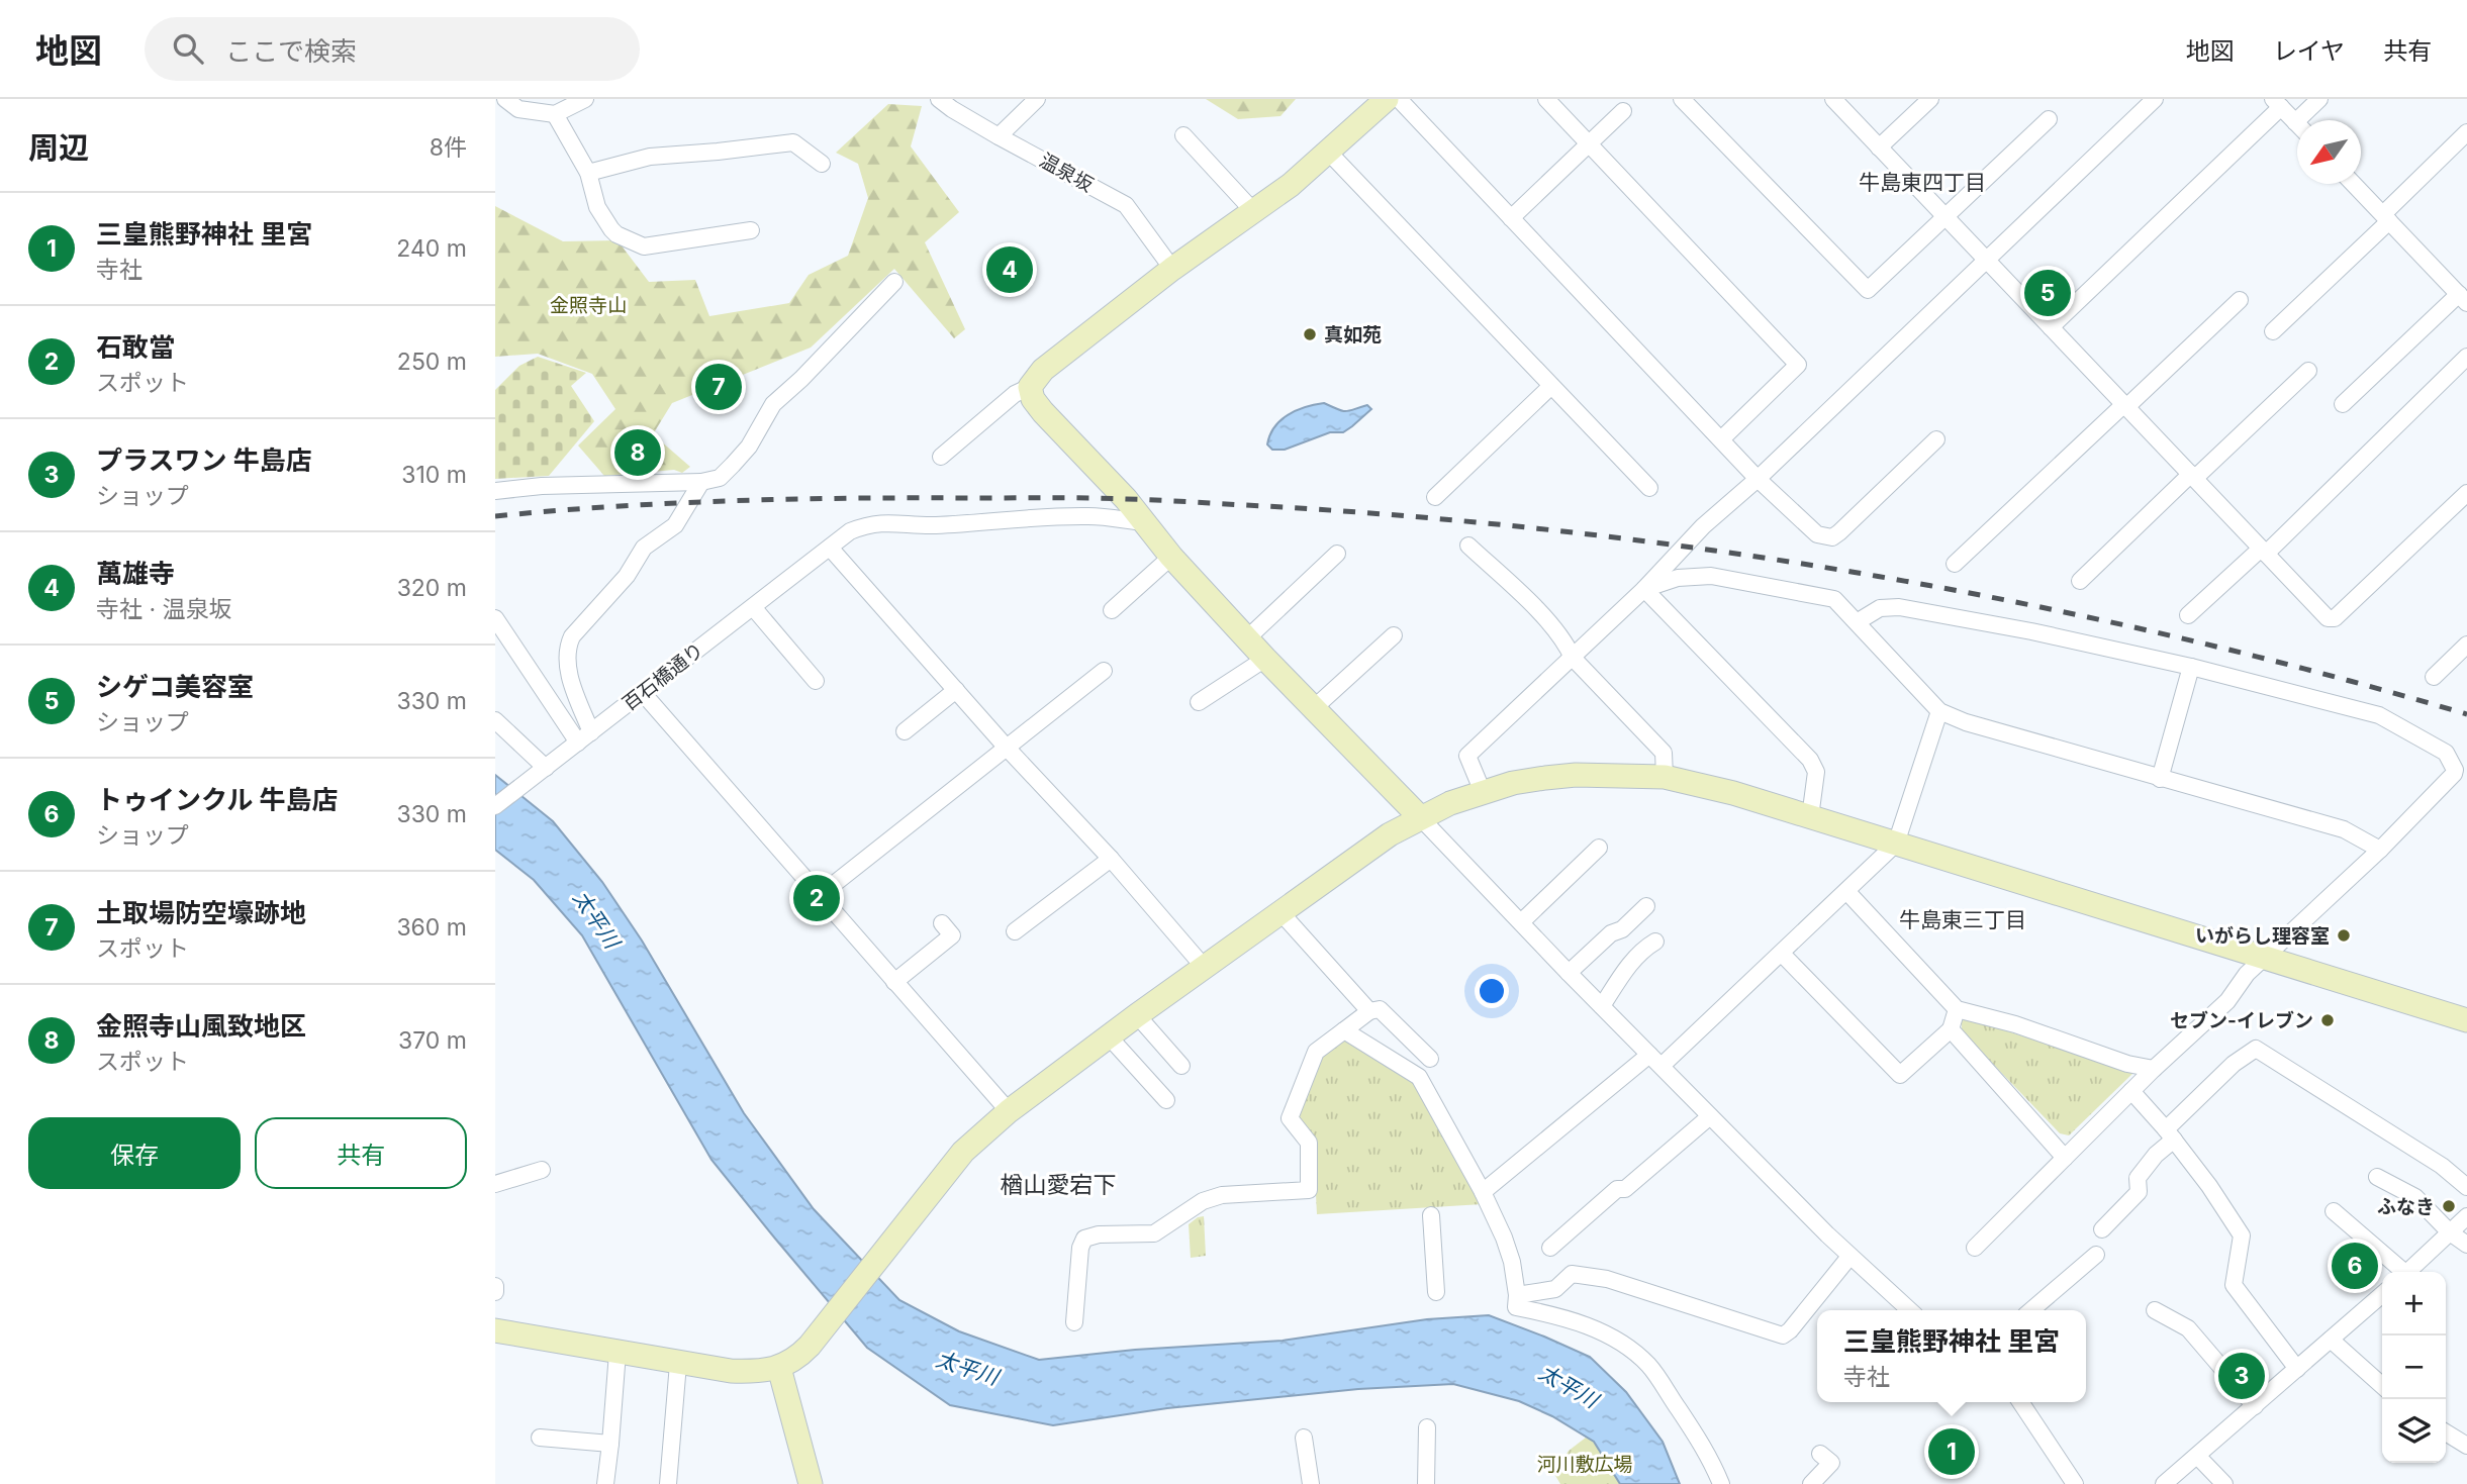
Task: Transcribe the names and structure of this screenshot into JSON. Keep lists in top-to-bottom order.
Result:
{
  "streets": {
    "street": ["温泉坂", "百石橋通り"]
  },
  "districts": ["牛島東四丁目", "牛島東三丁目", "楢山愛宕下"],
  "water": ["太平川"],
  "parks": ["金照寺山", "河川敷広場"],
  "places": [
    "真如苑",
    "いがらし理容室",
    "セブン-イレブン",
    "ふなき"
  ],
  "north": "bottom left",
  "page": {
    "header": "地図",
    "search": "ここで検索",
    "nav": ["地図", "レイヤ", "共有"],
    "heading": ["周辺", "8件"],
    "list": [
      {
        "mark": "1",
        "name": "三皇熊野神社 里宮",
        "note": "寺社",
        "value": "240 m"
      },
      {
        "mark": "2",
        "name": "石敢當",
        "note": "スポット",
        "value": "250 m"
      },
      {
        "mark": "3",
        "name": "プラスワン 牛島店",
        "note": "ショップ",
        "value": "310 m"
      },
      {
        "mark": "4",
        "name": "萬雄寺",
        "note": "寺社 · 温泉坂",
        "value": "320 m"
      },
      {
        "mark": "5",
        "name": "シゲコ美容室",
        "note": "ショップ",
        "value": "330 m"
      },
      {
        "mark": "6",
        "name": "トゥインクル 牛島店",
        "note": "ショップ",
        "value": "330 m"
      },
      {
        "mark": "7",
        "name": "土取場防空壕跡地",
        "note": "スポット",
        "value": "360 m"
      },
      {
        "mark": "8",
        "name": "金照寺山風致地区",
        "note": "スポット",
        "value": "370 m"
      }
    ],
    "pins": [
      "4",
      "5",
      "7",
      "8",
      "2",
      "6",
      "3",
      "1"
    ],
    "buttons": ["保存", "共有"],
    "map_buttons": ["+", "−"],
    "popup": ["三皇熊野神社 里宮", "寺社"]
  }
}
